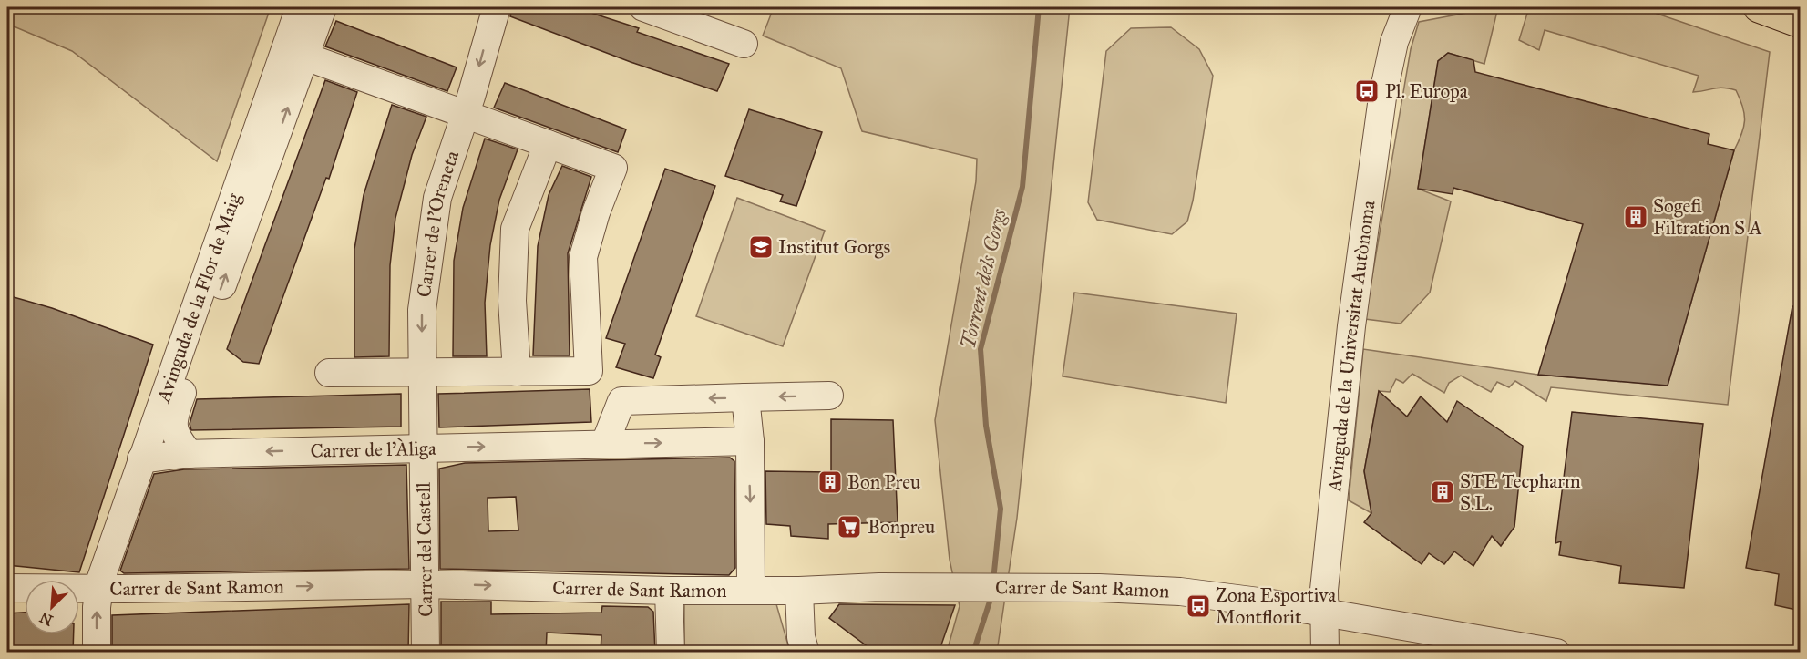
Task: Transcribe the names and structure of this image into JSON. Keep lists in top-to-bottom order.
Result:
{
  "streets": {
    "street": [
      "Carrer de l'Oreneta",
      "Avinguda de la Flor de Maig",
      "Avinguda de la Universitat Autònoma",
      "Carrer de l'Àliga",
      "Carrer del Castell",
      "Carrer de Sant Ramon"
    ]
  },
  "crossings": [
    ["Carrer de l'Oreneta", "Carrer de l'Àliga"],
    ["Carrer de l'Oreneta", "Carrer del Castell"],
    ["Avinguda de la Flor de Maig", "Carrer de l'Àliga"],
    ["Avinguda de la Flor de Maig", "Carrer de Sant Ramon"],
    ["Avinguda de la Universitat Autònoma", "Carrer de Sant Ramon"],
    ["Carrer de l'Àliga", "Carrer del Castell"],
    ["Carrer del Castell", "Carrer de Sant Ramon"]
  ],
  "water": ["Torrent dels Gorgs"],
  "places": {
    "bus stop": ["Pl. Europa", "Zona Esportiva Montflorit"],
    "building": ["Sogefi Filtration S A", "Bon Preu", "STE Tecpharm S.L."],
    "school or university": ["Institut Gorgs"],
    "supermarket": ["Bonpreu"]
  },
  "north": "bottom left"
}
